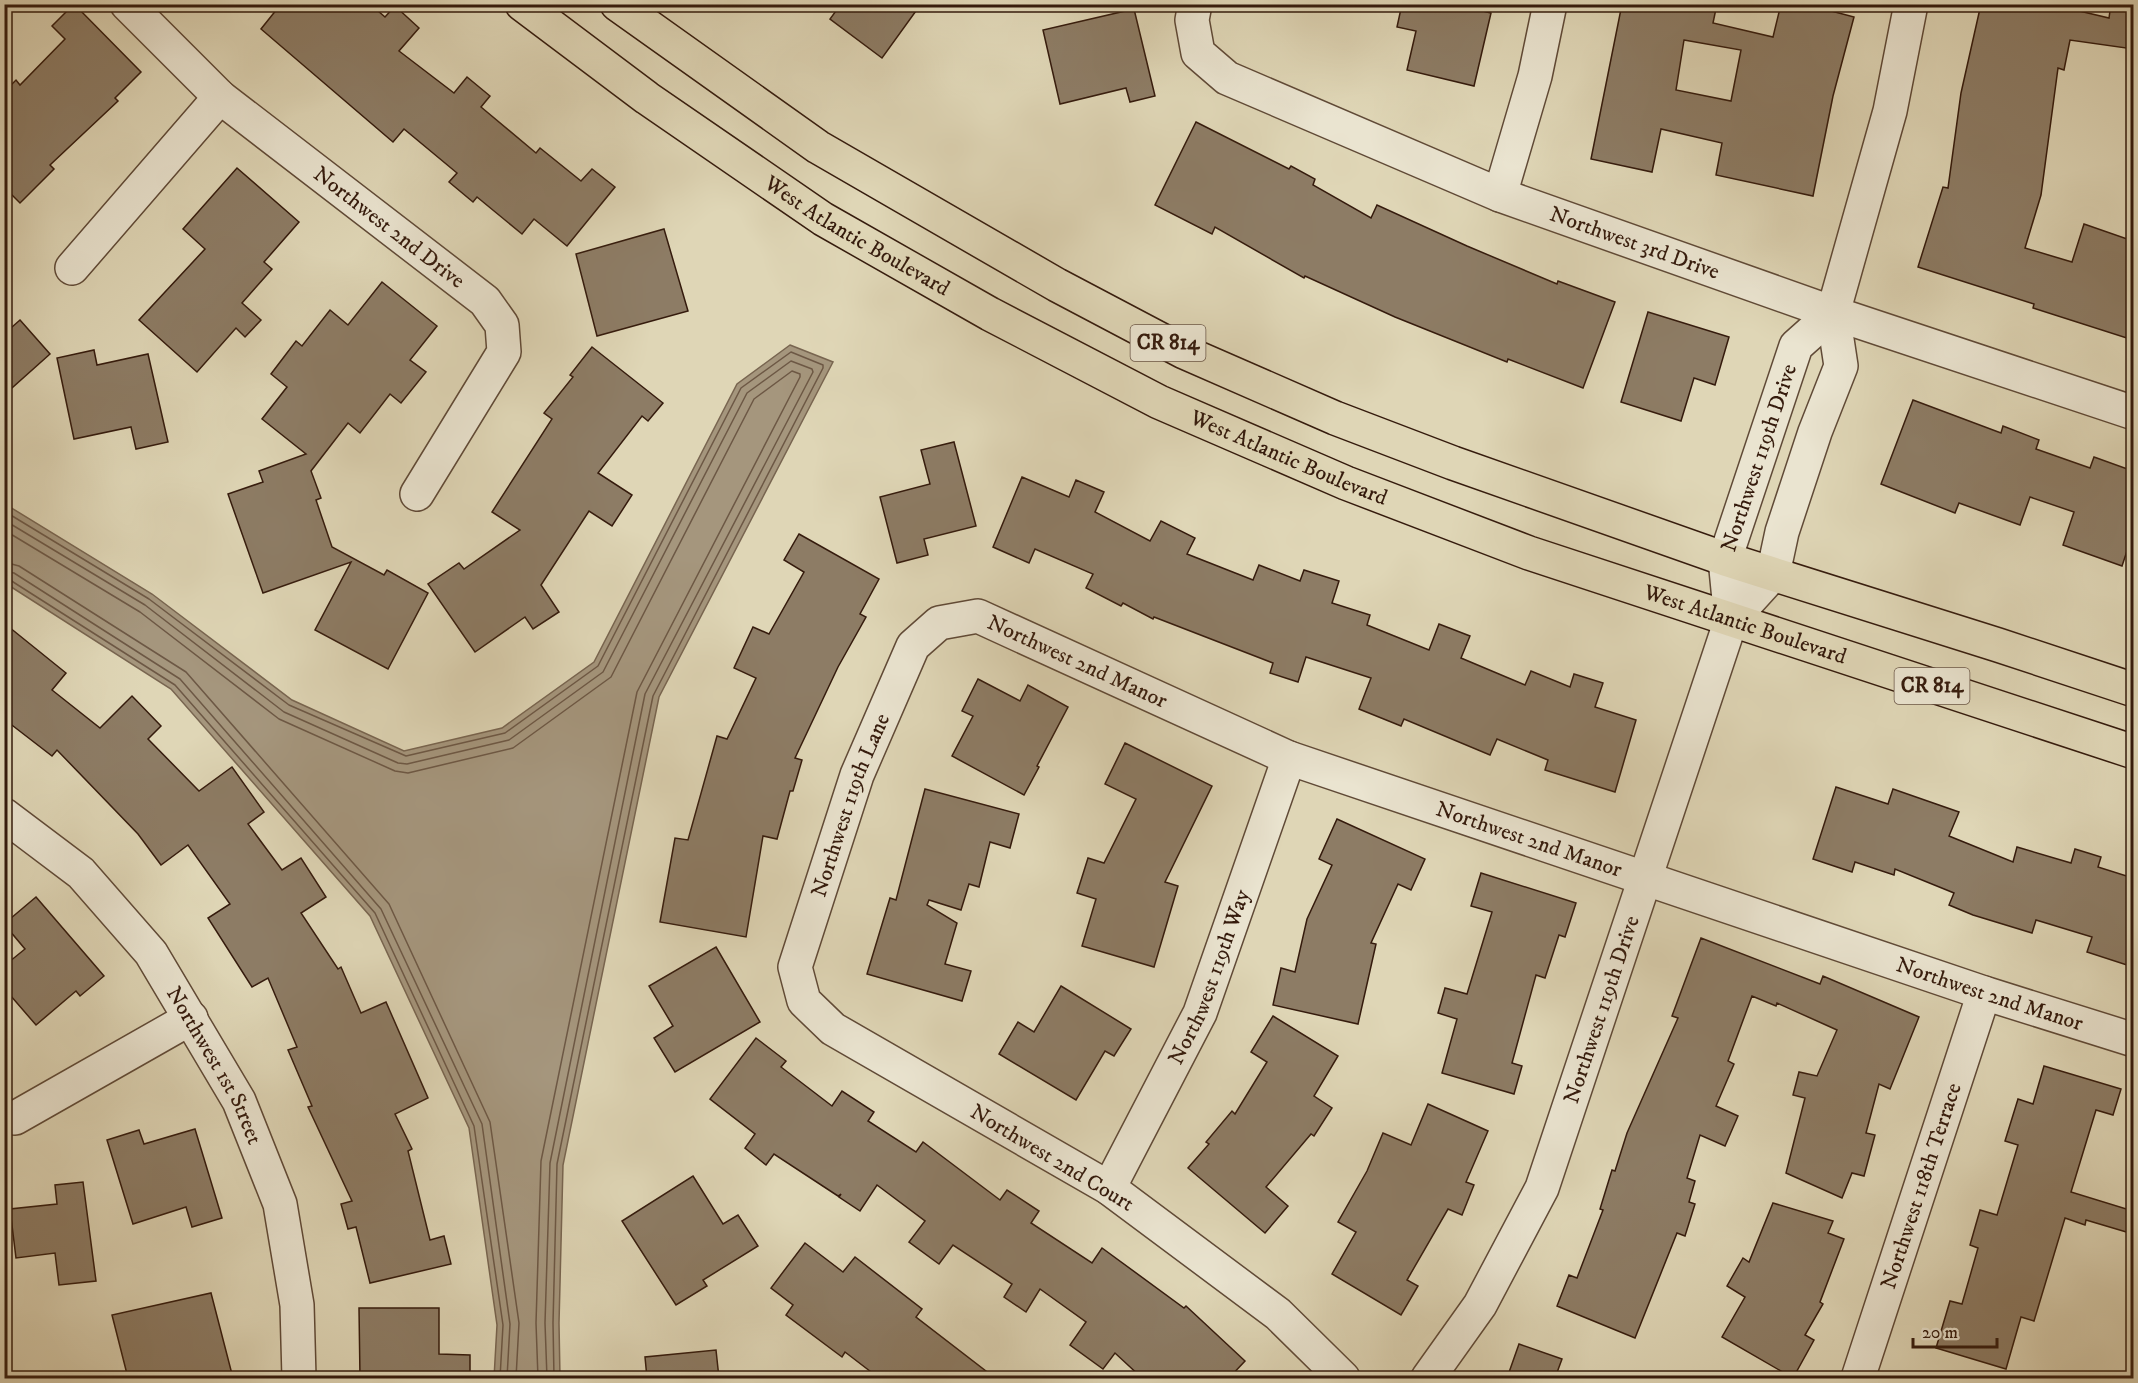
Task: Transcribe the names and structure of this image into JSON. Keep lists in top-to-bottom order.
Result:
{
  "streets": {
    "main road": ["West Atlantic Boulevard", "CR 814"],
    "street": [
      "Northwest 2nd Drive",
      "Northwest 3rd Drive",
      "Northwest 119th Drive",
      "Northwest 2nd Manor",
      "Northwest 119th Lane",
      "Northwest 119th Way",
      "Northwest 1st Street",
      "Northwest 2nd Court",
      "Northwest 118th Terrace"
    ]
  },
  "crossings": [
    ["West Atlantic Boulevard", "Northwest 119th Drive"],
    ["Northwest 3rd Drive", "Northwest 119th Drive"],
    ["CR 814", "Northwest 119th Drive"],
    ["Northwest 119th Drive", "Northwest 2nd Manor"],
    ["Northwest 2nd Manor", "Northwest 119th Lane"],
    ["Northwest 2nd Manor", "Northwest 119th Way"],
    ["Northwest 2nd Manor", "Northwest 118th Terrace"],
    ["Northwest 119th Lane", "Northwest 2nd Court"],
    ["Northwest 119th Way", "Northwest 2nd Court"]
  ],
  "scale_bar": "20 m"
}
